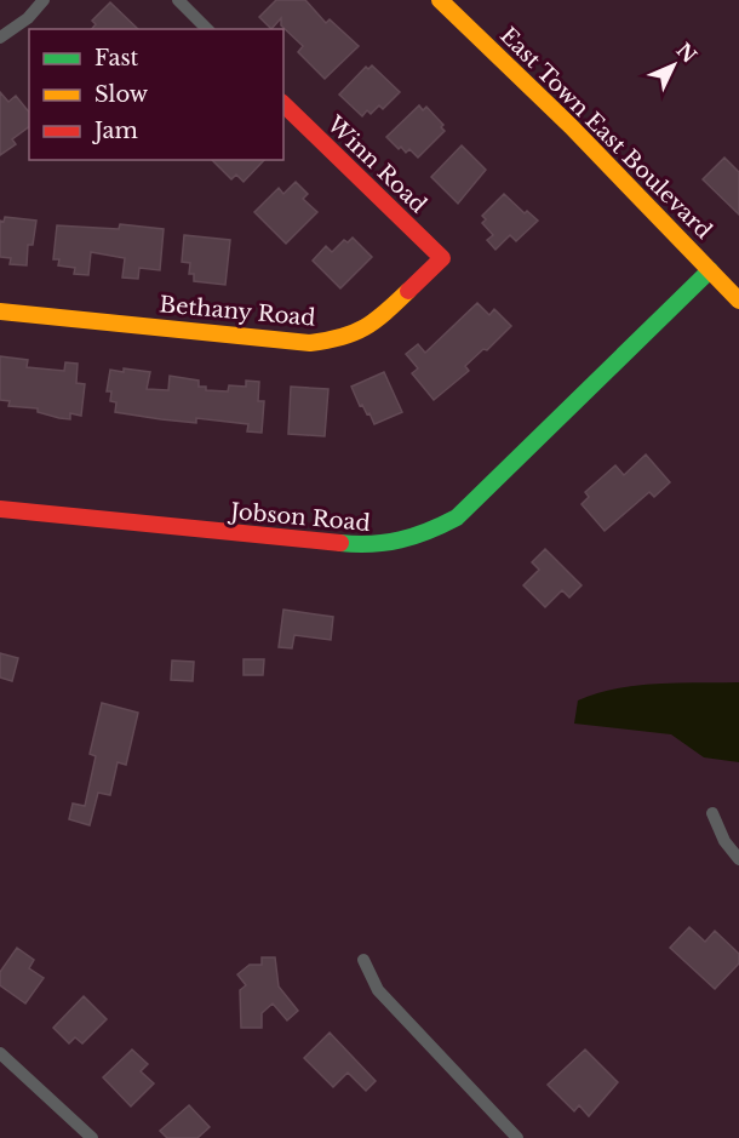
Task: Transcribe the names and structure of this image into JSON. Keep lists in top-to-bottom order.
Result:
{
  "streets": {
    "street": [
      "East Town East Boulevard",
      "Winn Road",
      "Bethany Road",
      "Jobson Road"
    ]
  },
  "crossings": [
    ["East Town East Boulevard", "Jobson Road"],
    ["Winn Road", "Bethany Road"]
  ],
  "legend": ["Fast", "Slow", "Jam"],
  "north": "top right"
}
